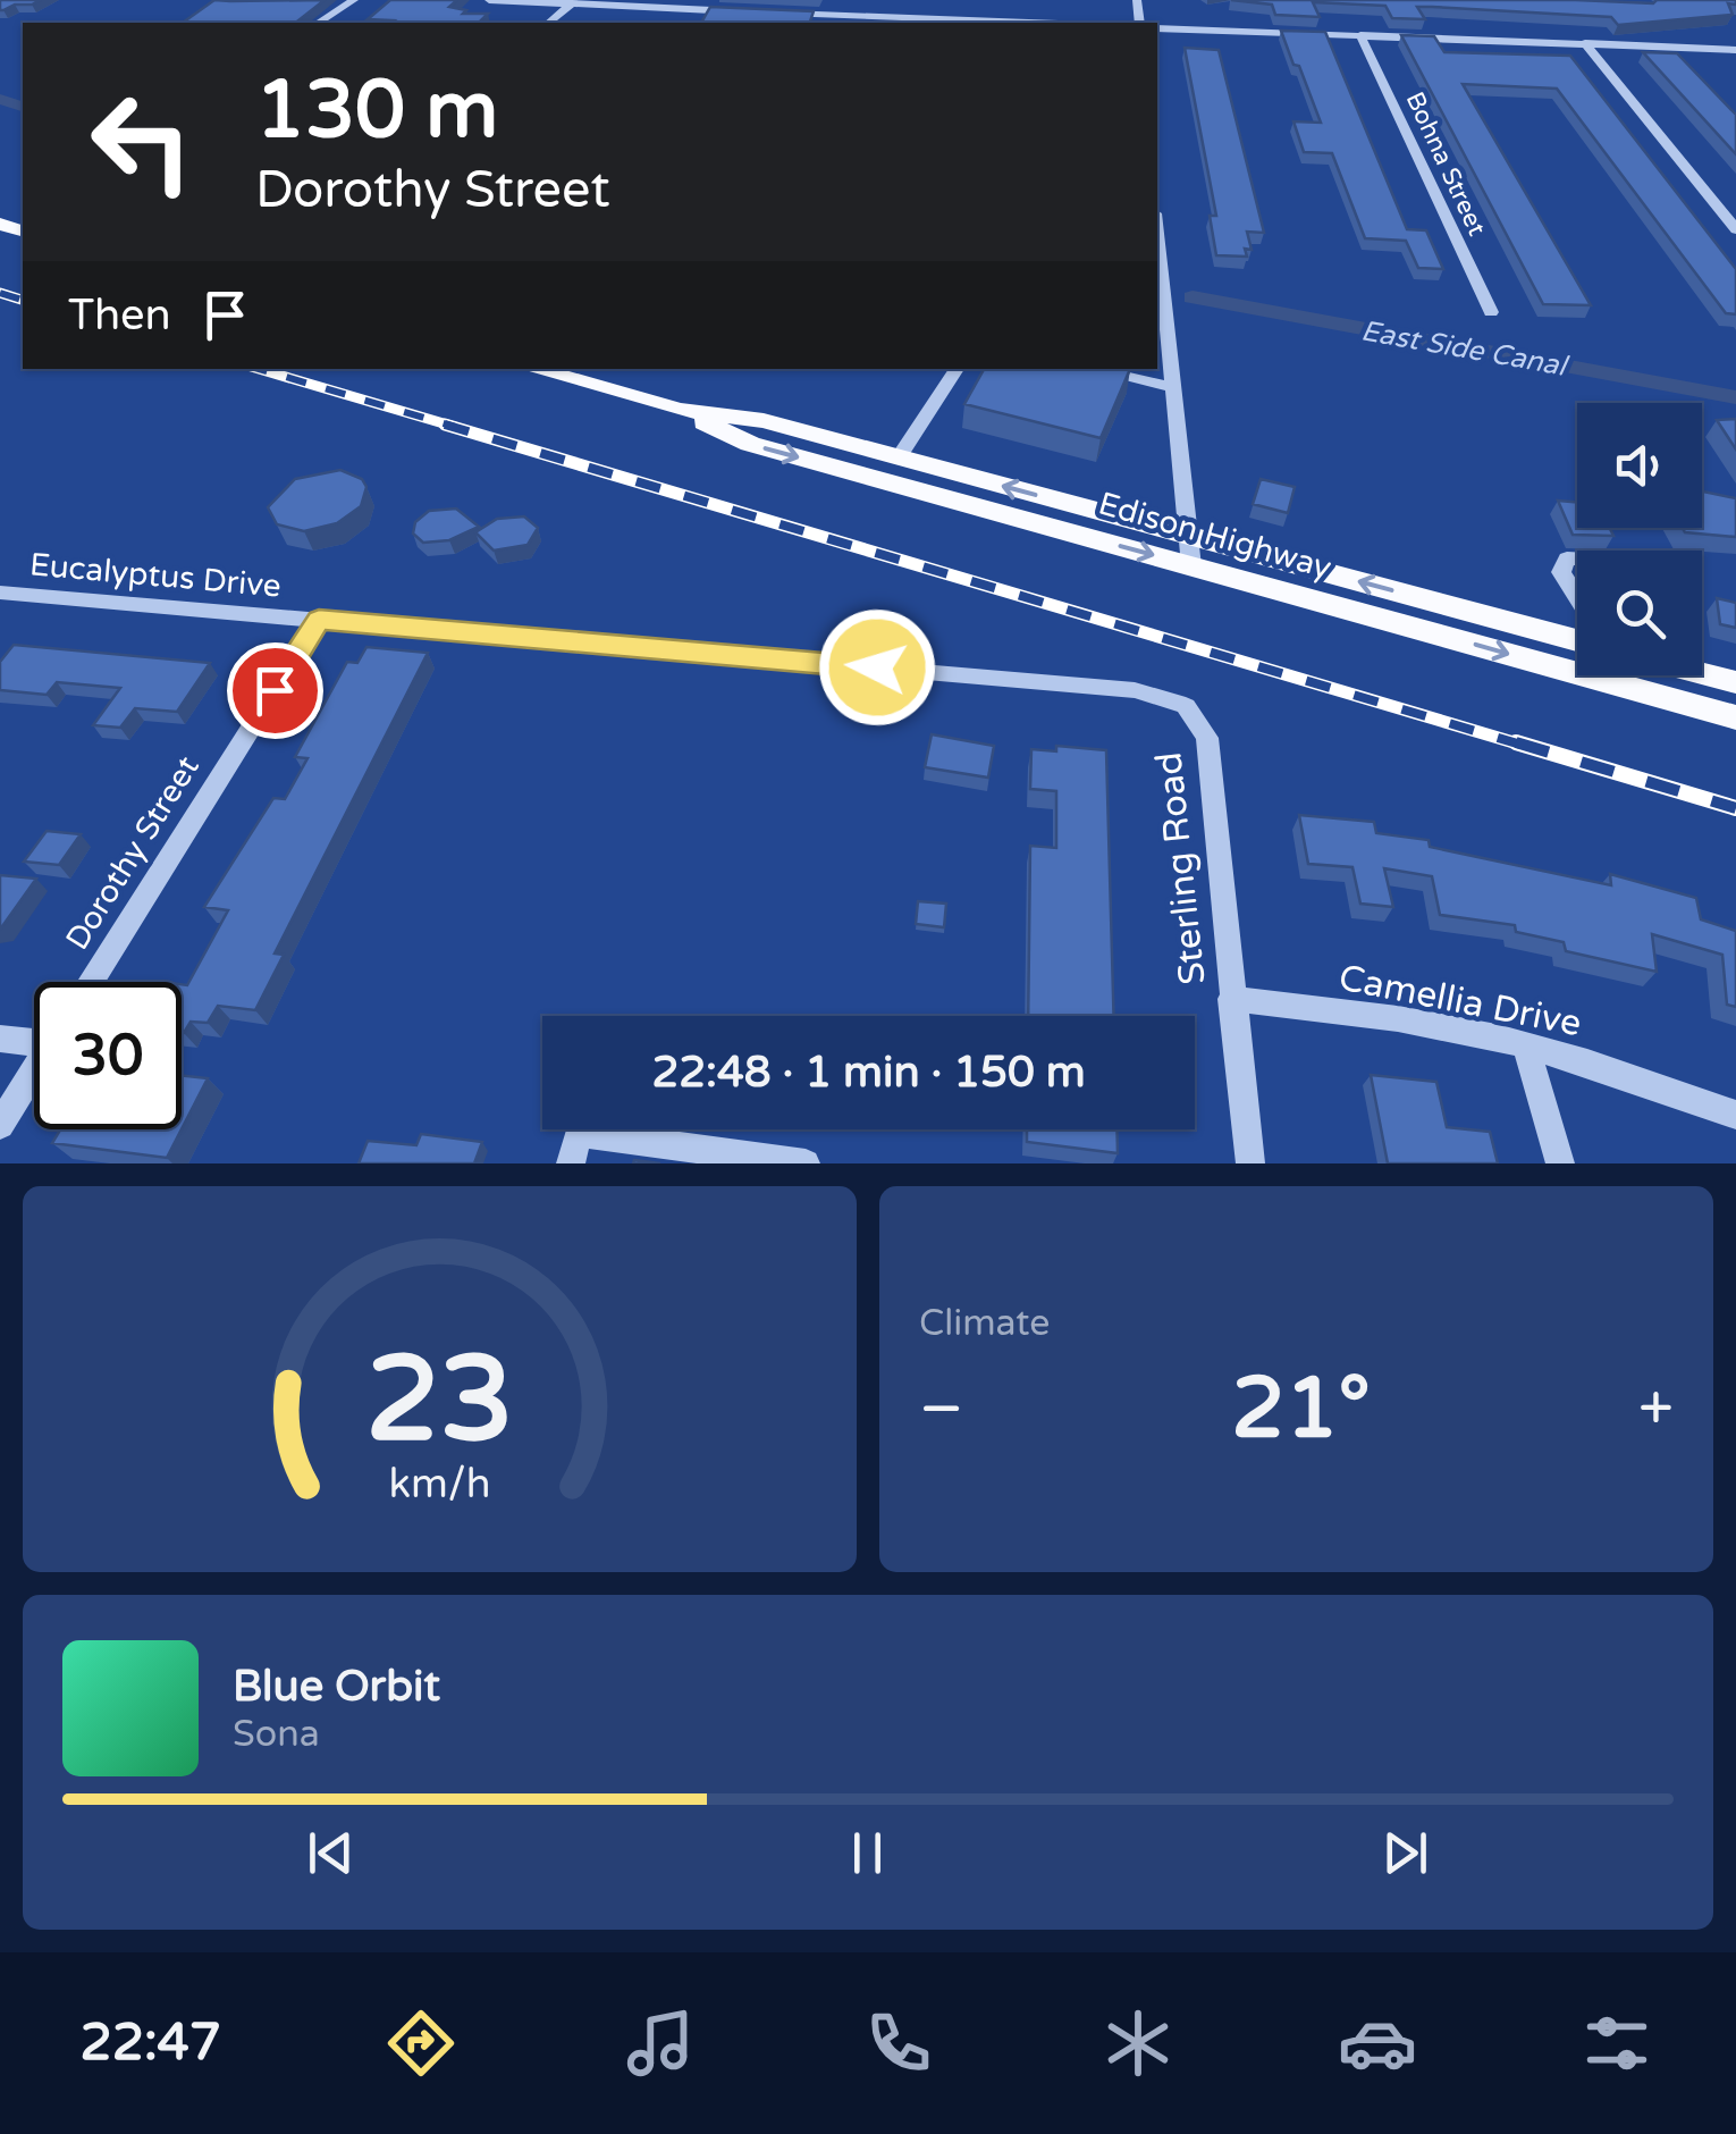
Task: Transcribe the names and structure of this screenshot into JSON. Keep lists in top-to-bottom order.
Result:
{
  "streets": {
    "main road": ["Edison Highway"],
    "street": [
      "Bohna Street",
      "Eucalyptus Drive",
      "Dorothy Street",
      "Sterling Road",
      "Camellia Drive"
    ]
  },
  "crossings": [
    ["Eucalyptus Drive", "Dorothy Street"],
    ["Eucalyptus Drive", "Sterling Road"],
    ["Sterling Road", "Camellia Drive"]
  ],
  "water": ["East Side Canal"],
  "page": {
    "turn": ["130 m", "Dorothy Street"],
    "then": "Then",
    "limit": "30",
    "trip": "22:48 · 1 min · 150 m",
    "tile": "Climate",
    "heat": ["−", "21°", "+"],
    "song": ["Blue Orbit", "Sona"],
    "tabs": "22:47",
    "gauge": ["23", "km/h"]
  }
}
